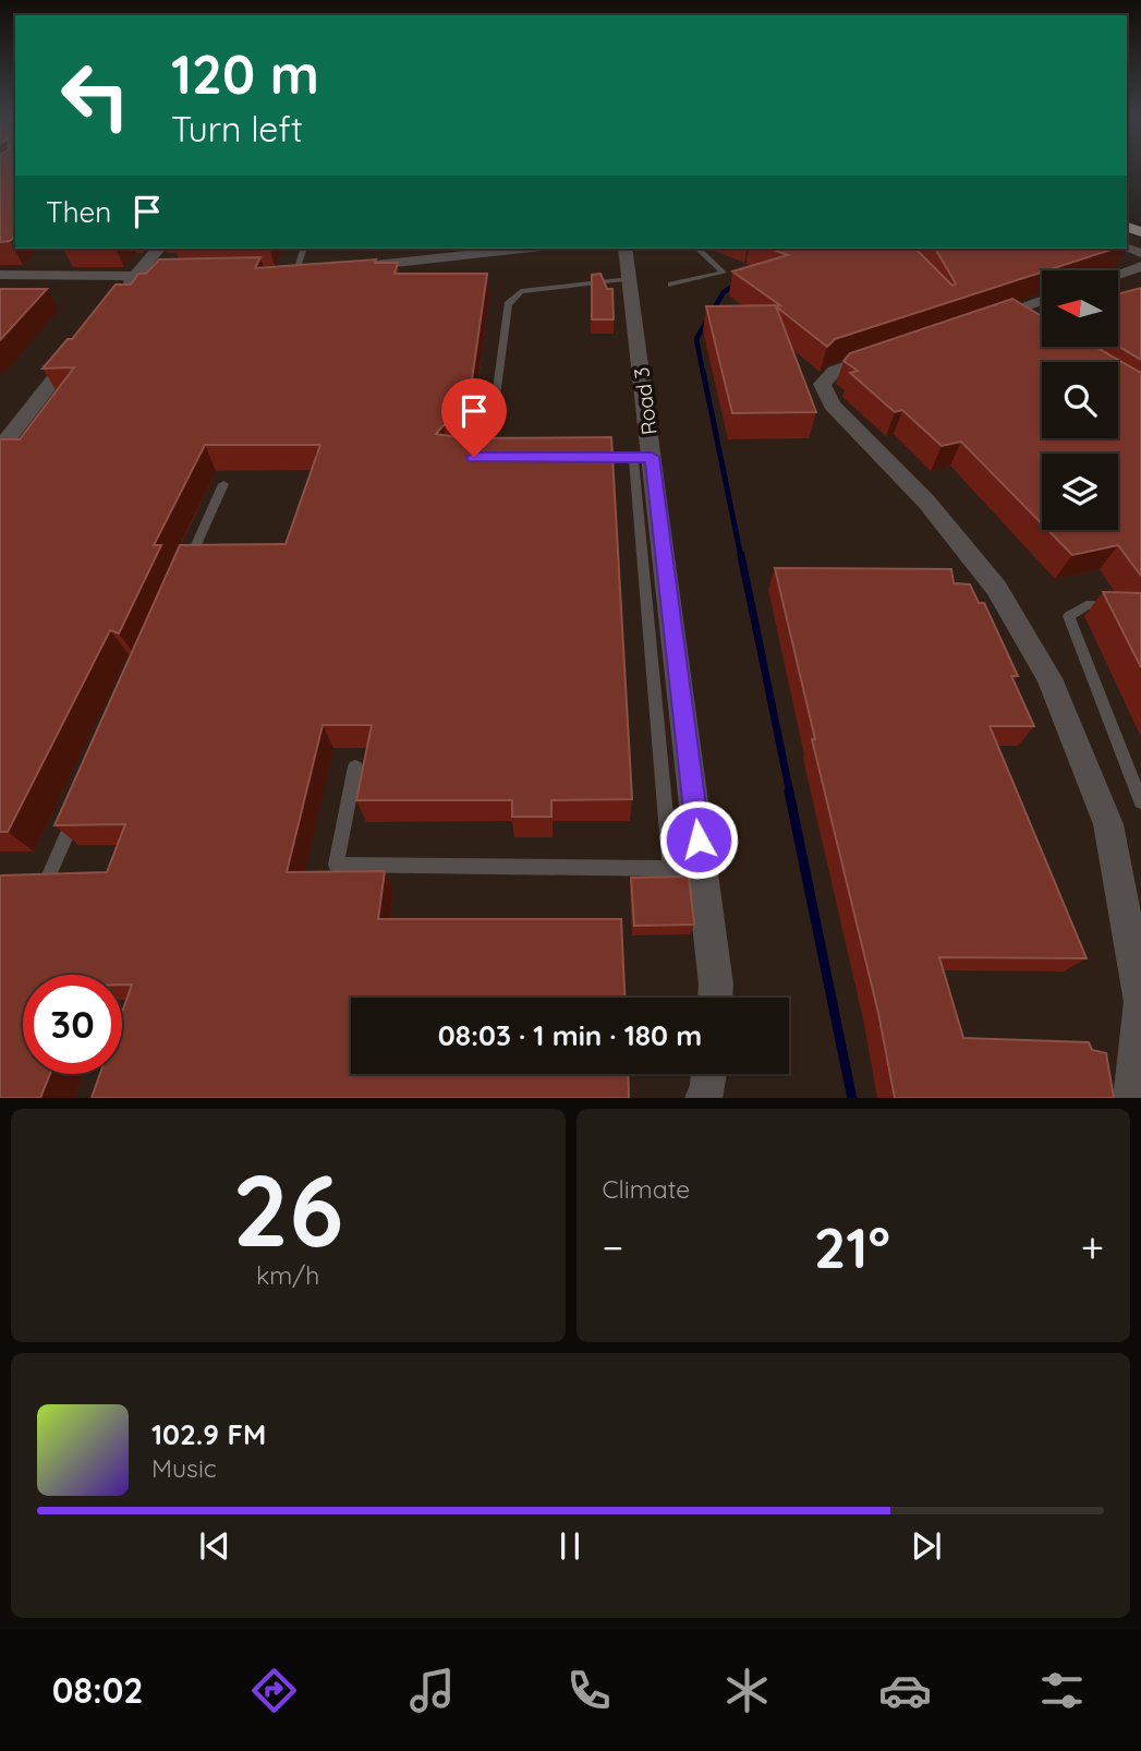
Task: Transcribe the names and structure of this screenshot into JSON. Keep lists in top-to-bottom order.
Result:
{
  "streets": {
    "street": ["Road 3"]
  },
  "north": "left",
  "page": {
    "turn": ["120 m", "Turn left"],
    "then": "Then",
    "limit": "30",
    "trip": "08:03 · 1 min · 180 m",
    "tile": [
      ["26", "km/h"],
      "Climate"
    ],
    "heat": ["−", "21°", "+"],
    "song": ["102.9 FM", "Music"],
    "tabs": "08:02"
  }
}
